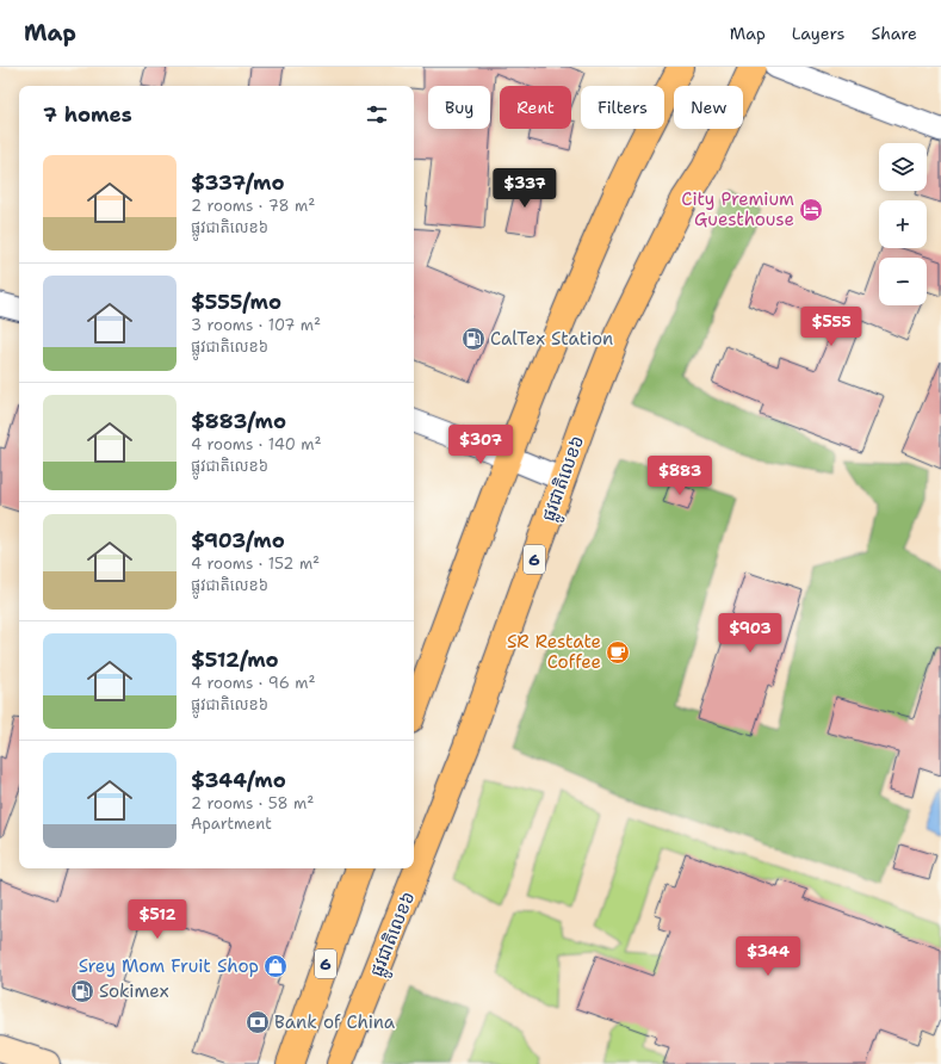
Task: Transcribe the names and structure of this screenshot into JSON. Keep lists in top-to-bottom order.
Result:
{
  "streets": {
    "main road": ["ផ្លូវជាតិលេខ៦", "6"]
  },
  "places": {
    "hotel": ["City Premium Guesthouse"],
    "fuel station": ["CalTex Station", "Sokimex"],
    "cafe": ["SR Restate Coffee"],
    "shop": ["Srey Mom Fruit Shop"],
    "bank": ["Bank of China"]
  },
  "page": {
    "header": "Map",
    "nav": ["Map", "Layers", "Share"],
    "chip": [
      "Buy",
      "Rent",
      "Filters",
      "New"
    ],
    "heading": "7 homes",
    "map_buttons": ["+", "−"],
    "list": [
      {
        "name": "$337/mo",
        "note": "2 rooms · 78 m² · ផ្លូវជាតិលេខ៦"
      },
      {
        "name": "$555/mo",
        "note": "3 rooms · 107 m² · ផ្លូវជាតិលេខ៦"
      },
      {
        "name": "$883/mo",
        "note": "4 rooms · 140 m² · ផ្លូវជាតិលេខ៦"
      },
      {
        "name": "$903/mo",
        "note": "4 rooms · 152 m² · ផ្លូវជាតិលេខ៦"
      },
      {
        "name": "$512/mo",
        "note": "4 rooms · 96 m² · ផ្លូវជាតិលេខ៦"
      },
      {
        "name": "$344/mo",
        "note": "2 rooms · 58 m² · Apartment"
      }
    ],
    "price": [
      "$337",
      "$555",
      "$307",
      "$883",
      "$903",
      "$512",
      "$344"
    ]
  }
}
